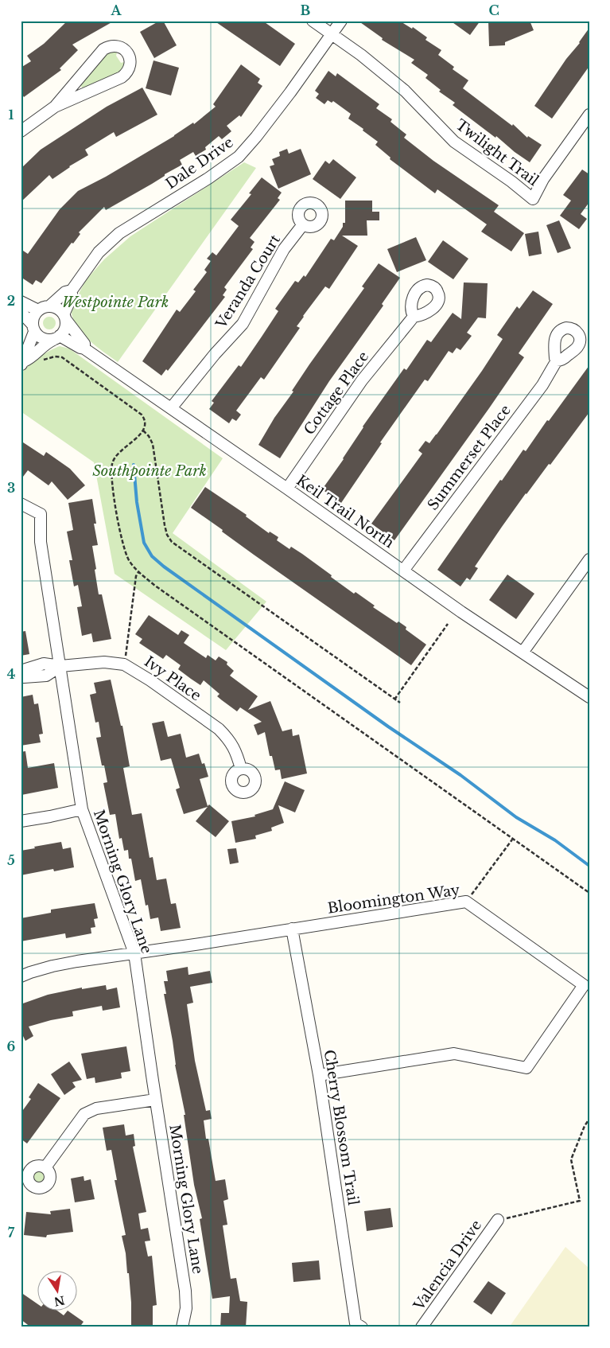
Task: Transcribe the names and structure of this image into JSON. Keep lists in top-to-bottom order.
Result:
{
  "streets": {
    "street": [
      "Twilight Trail",
      "Dale Drive",
      "Veranda Court",
      "Cottage Place",
      "Summerset Place",
      "Keil Trail North",
      "Ivy Place",
      "Morning Glory Lane",
      "Bloomington Way",
      "Cherry Blossom Trail",
      "Valencia Drive"
    ]
  },
  "crossings": [
    ["Twilight Trail", "Dale Drive"],
    ["Dale Drive", "Keil Trail North"],
    ["Veranda Court", "Keil Trail North"],
    ["Cottage Place", "Keil Trail North"],
    ["Summerset Place", "Keil Trail North"],
    ["Ivy Place", "Morning Glory Lane"],
    ["Morning Glory Lane", "Bloomington Way"],
    ["Bloomington Way", "Cherry Blossom Trail"]
  ],
  "parks": ["Westpointe Park", "Southpointe Park"],
  "north": "bottom",
  "grid": {
    "columns": ["A", "B", "C"],
    "rows": [
      "1",
      "2",
      "3",
      "4",
      "5",
      "6",
      "7"
    ]
  }
}
